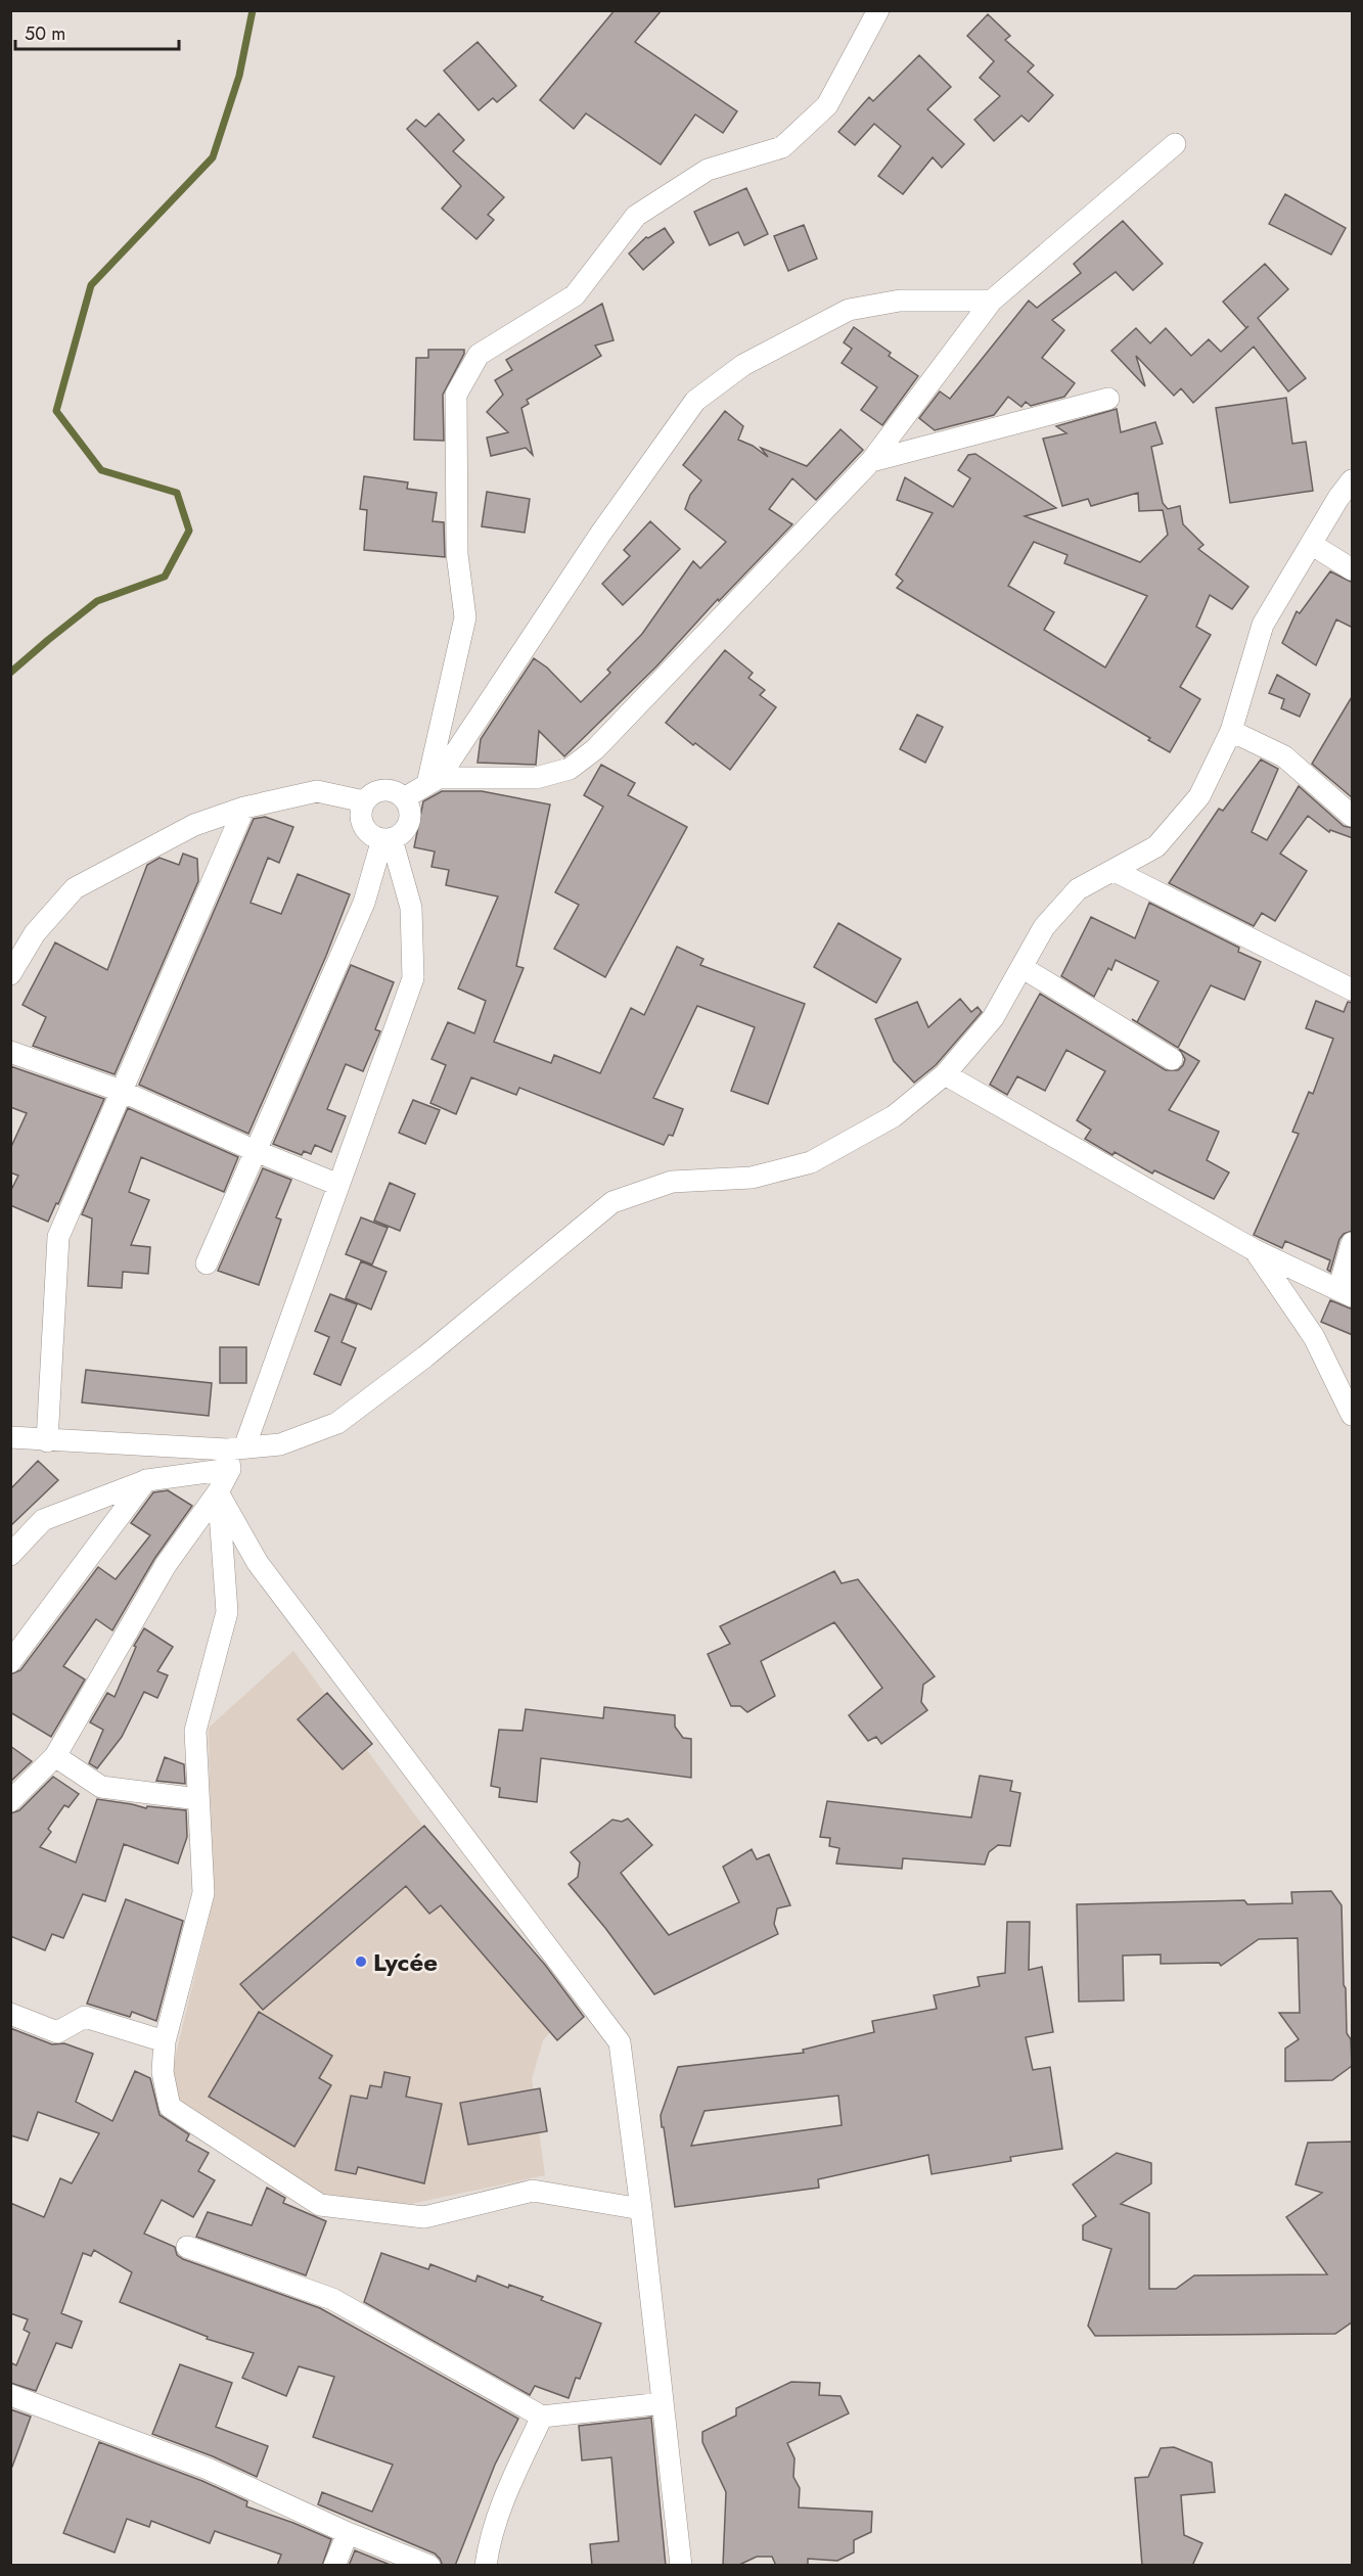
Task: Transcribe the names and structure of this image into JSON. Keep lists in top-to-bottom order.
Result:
{
  "places": ["Lycée"],
  "scale_bar": "50 m"
}
